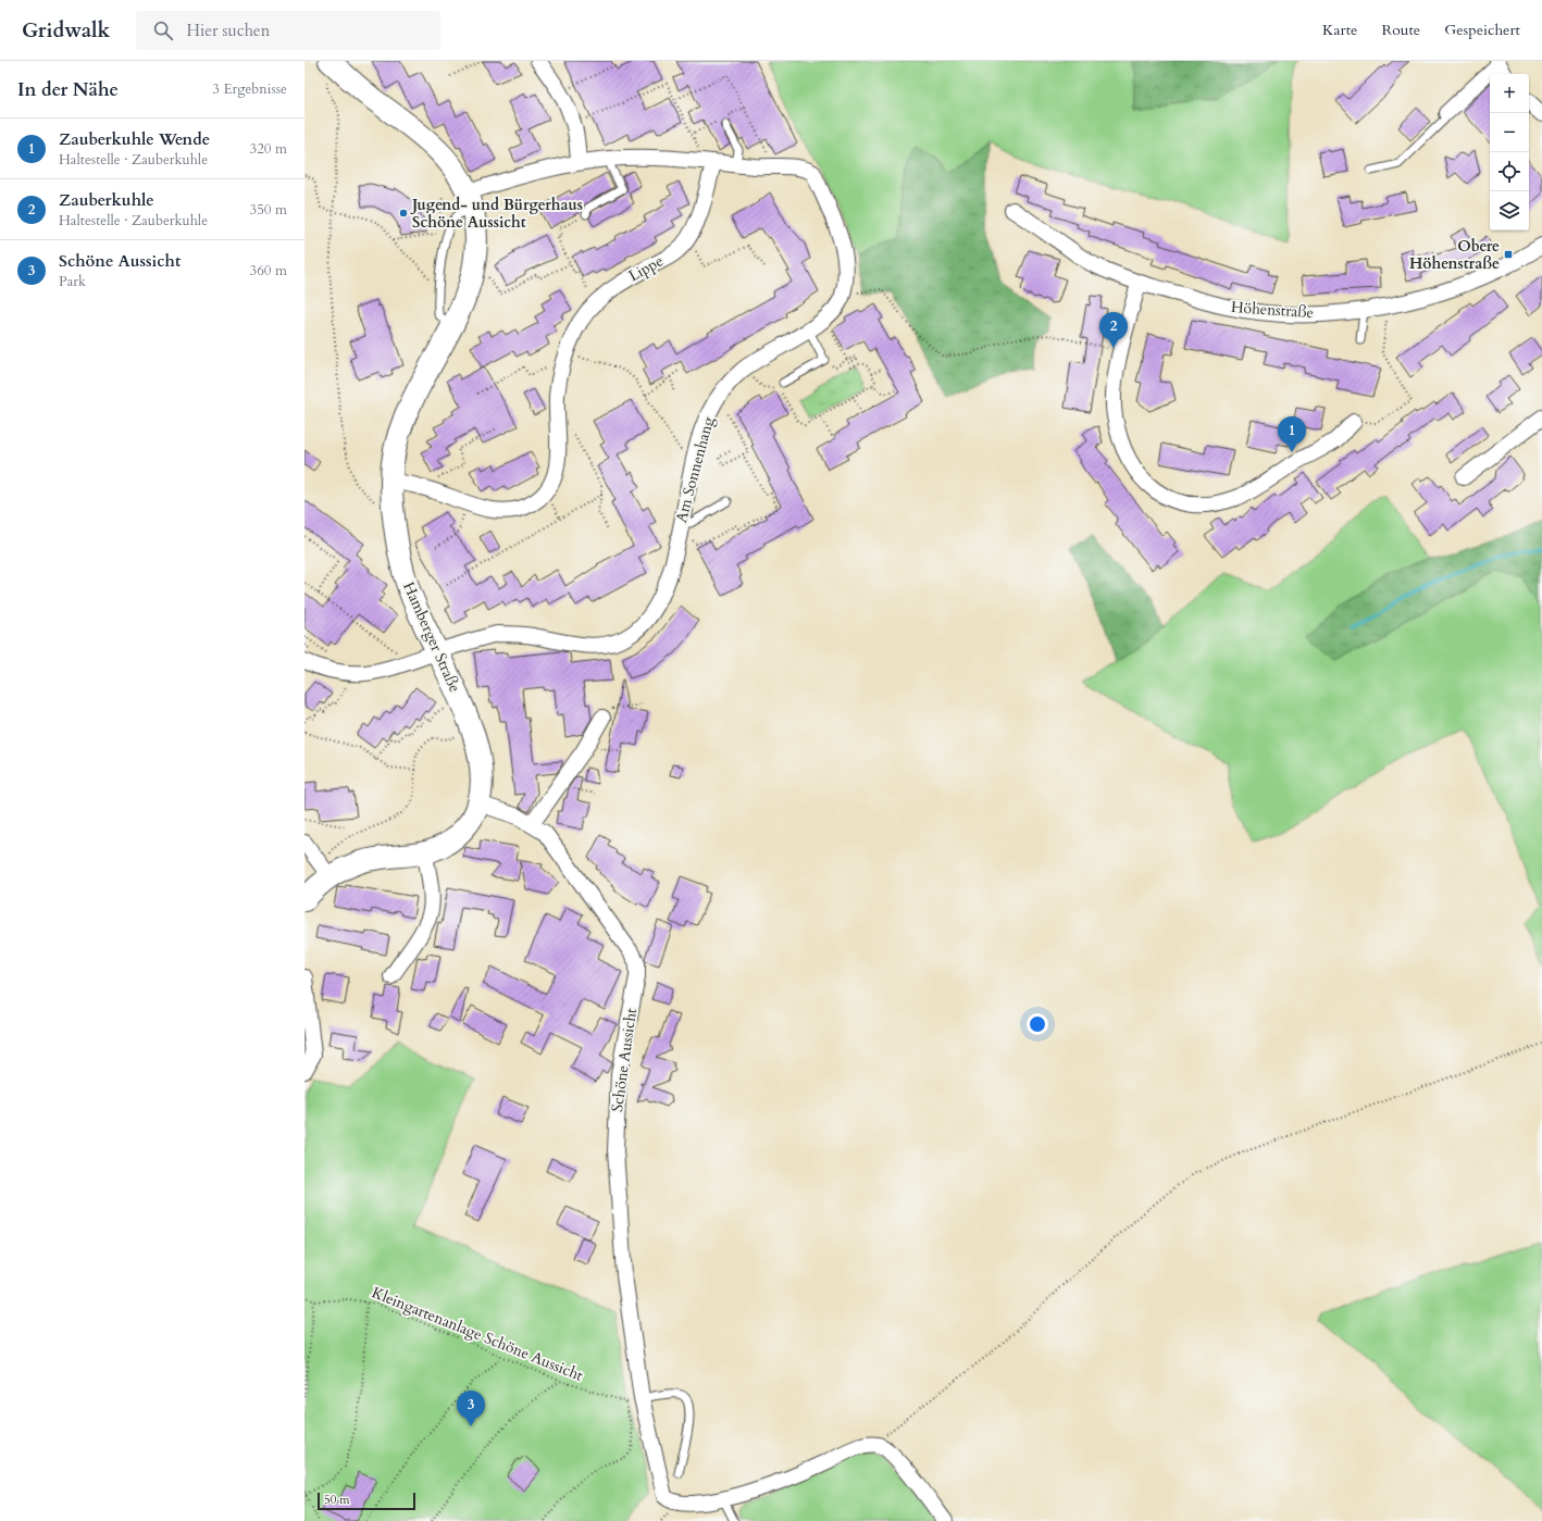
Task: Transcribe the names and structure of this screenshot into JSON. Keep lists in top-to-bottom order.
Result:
{
  "streets": {
    "street": [
      "Lippe",
      "Höhenstraße",
      "Am Sonnenhang",
      "Hamberger Straße",
      "Schöne Aussicht"
    ],
    "path": ["Kleingartenanlage Schöne Aussicht"]
  },
  "crossings": [
    ["Lippe", "Am Sonnenhang"],
    ["Lippe", "Hamberger Straße"],
    ["Am Sonnenhang", "Hamberger Straße"],
    ["Hamberger Straße", "Schöne Aussicht"],
    ["Schöne Aussicht", "Kleingartenanlage Schöne Aussicht"]
  ],
  "places": {
    "other": ["Jugend- und Bürgerhaus Schöne Aussicht"],
    "transit": ["Obere Höhenstraße"]
  },
  "scale_bar": "50 m",
  "page": {
    "header": "Gridwalk",
    "search": "Hier suchen",
    "nav": ["Karte", "Route", "Gespeichert"],
    "heading": ["In der Nähe", "3 Ergebnisse"],
    "map_buttons": ["+", "−"],
    "list": [
      {
        "mark": "1",
        "name": "Zauberkuhle Wende",
        "note": "Haltestelle · Zauberkuhle",
        "value": "320 m"
      },
      {
        "mark": "2",
        "name": "Zauberkuhle",
        "note": "Haltestelle · Zauberkuhle",
        "value": "350 m"
      },
      {
        "mark": "3",
        "name": "Schöne Aussicht",
        "note": "Park",
        "value": "360 m"
      }
    ],
    "pins": ["2", "1", "3"],
    "scale": "50 m"
  }
}
